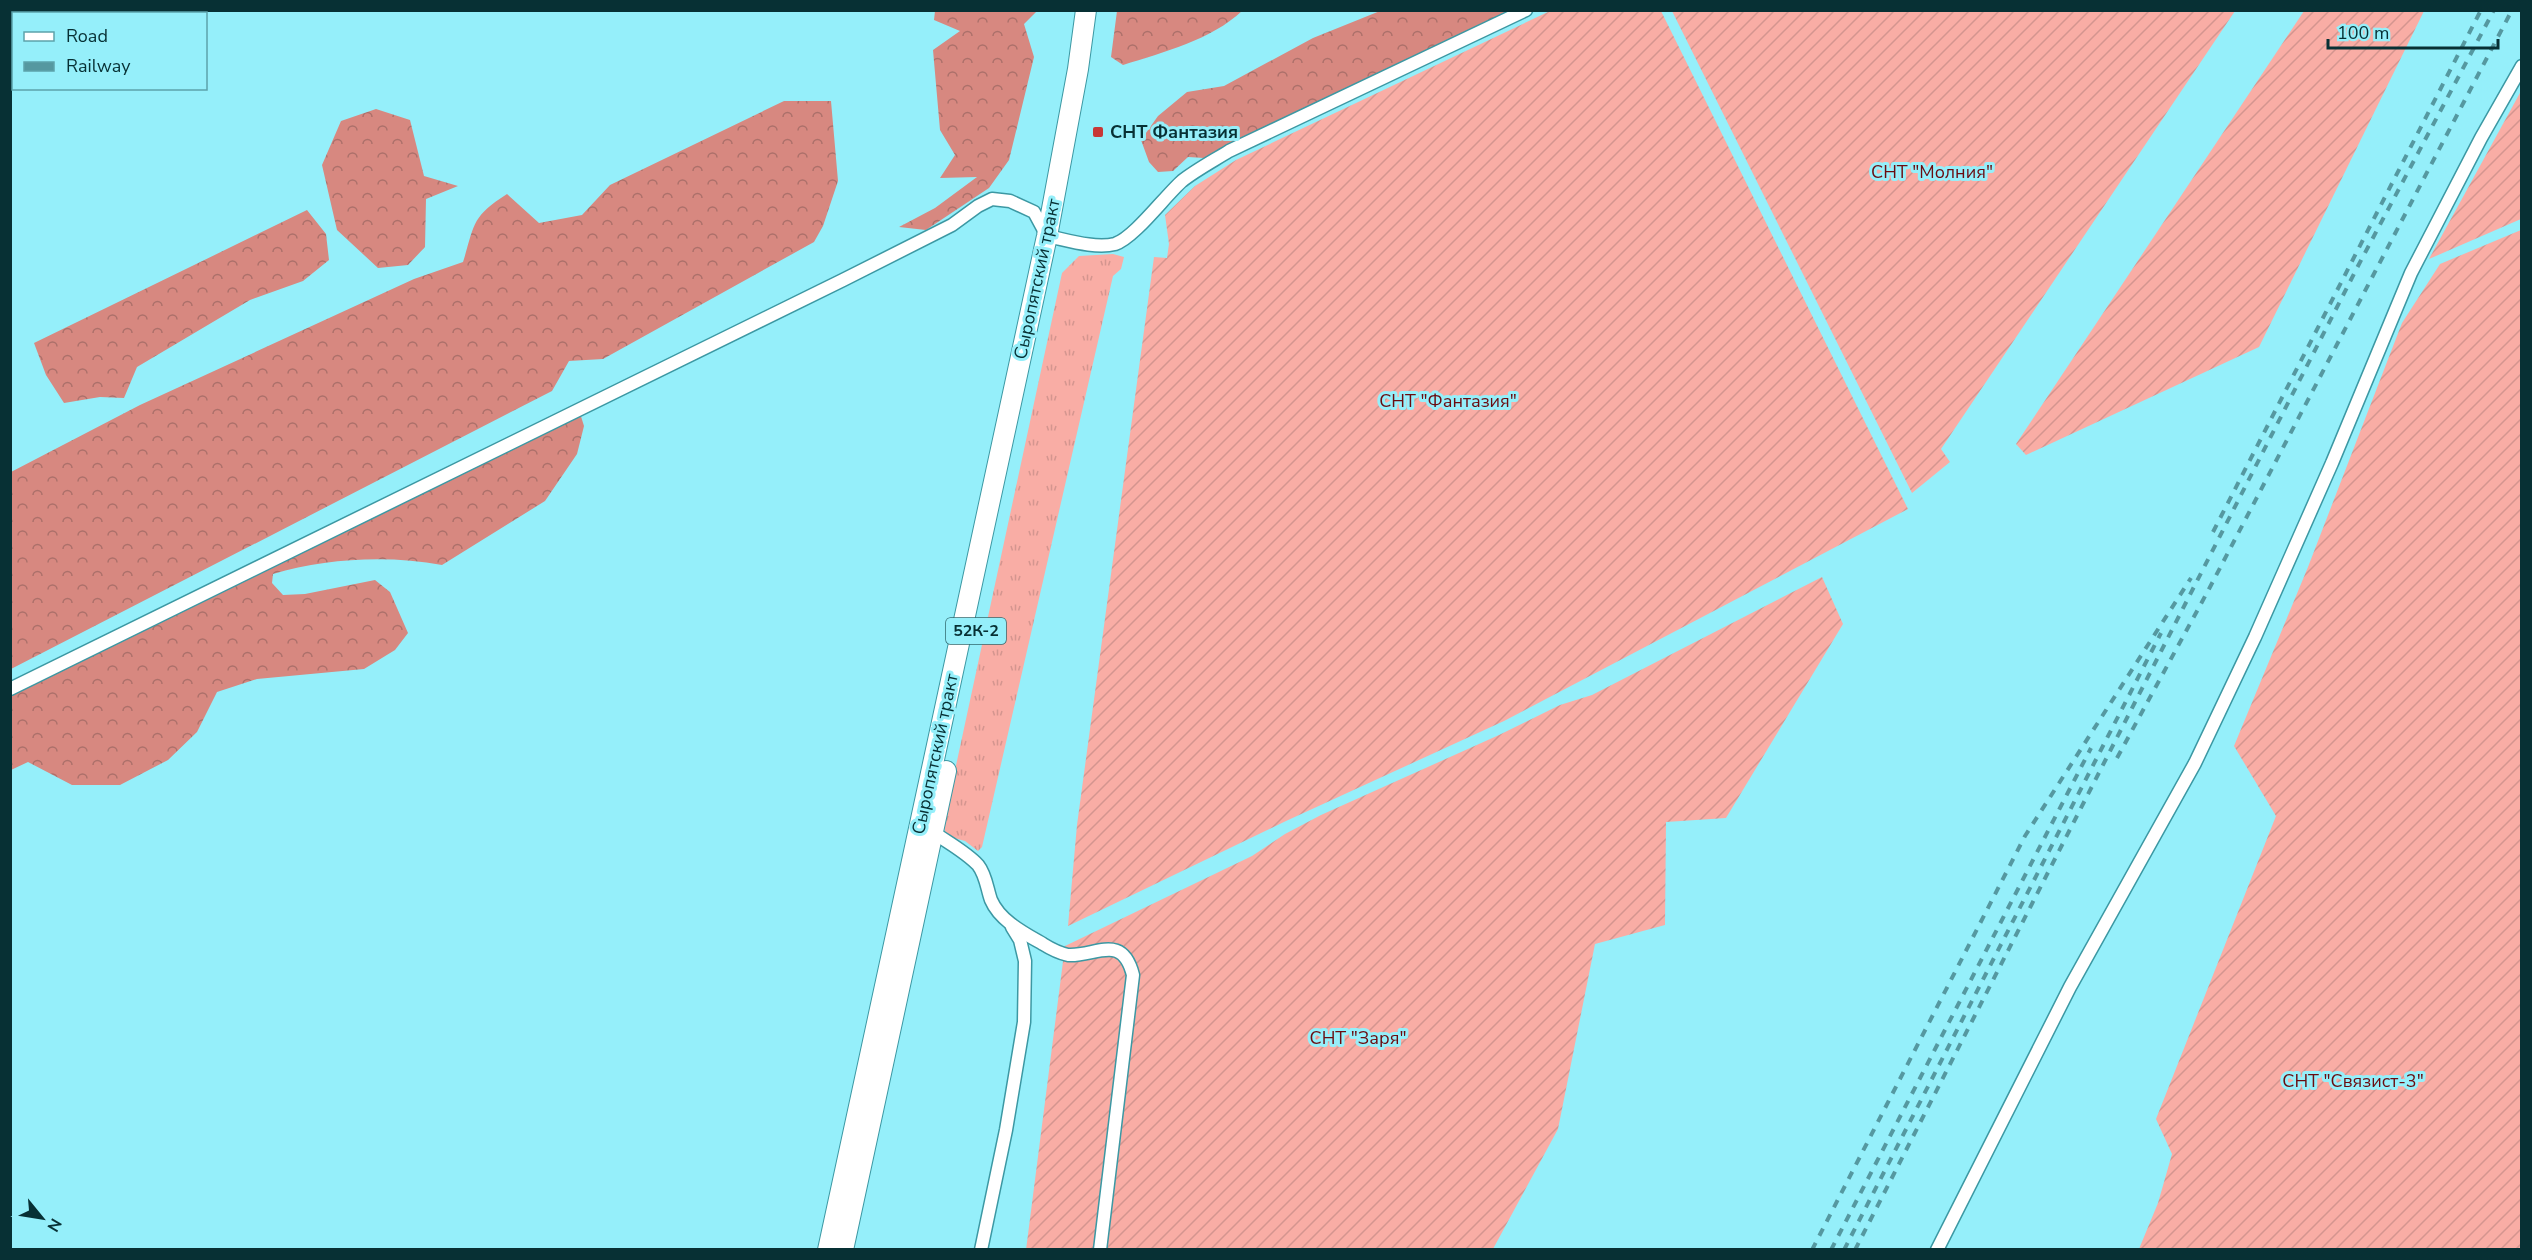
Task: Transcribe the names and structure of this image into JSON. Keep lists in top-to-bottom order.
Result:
{
  "streets": {
    "main road": ["Сыропятский тракт", "52К-2"]
  },
  "parks": [
    "СНТ \"Молния\"",
    "СНТ \"Фантазия\"",
    "СНТ \"Заря\"",
    "СНТ \"Связист-3\""
  ],
  "places": {
    "transit": ["СНТ Фантазия"]
  },
  "legend": ["Road", "Railway"],
  "scale_bar": "100 m",
  "north": "bottom right"
}
